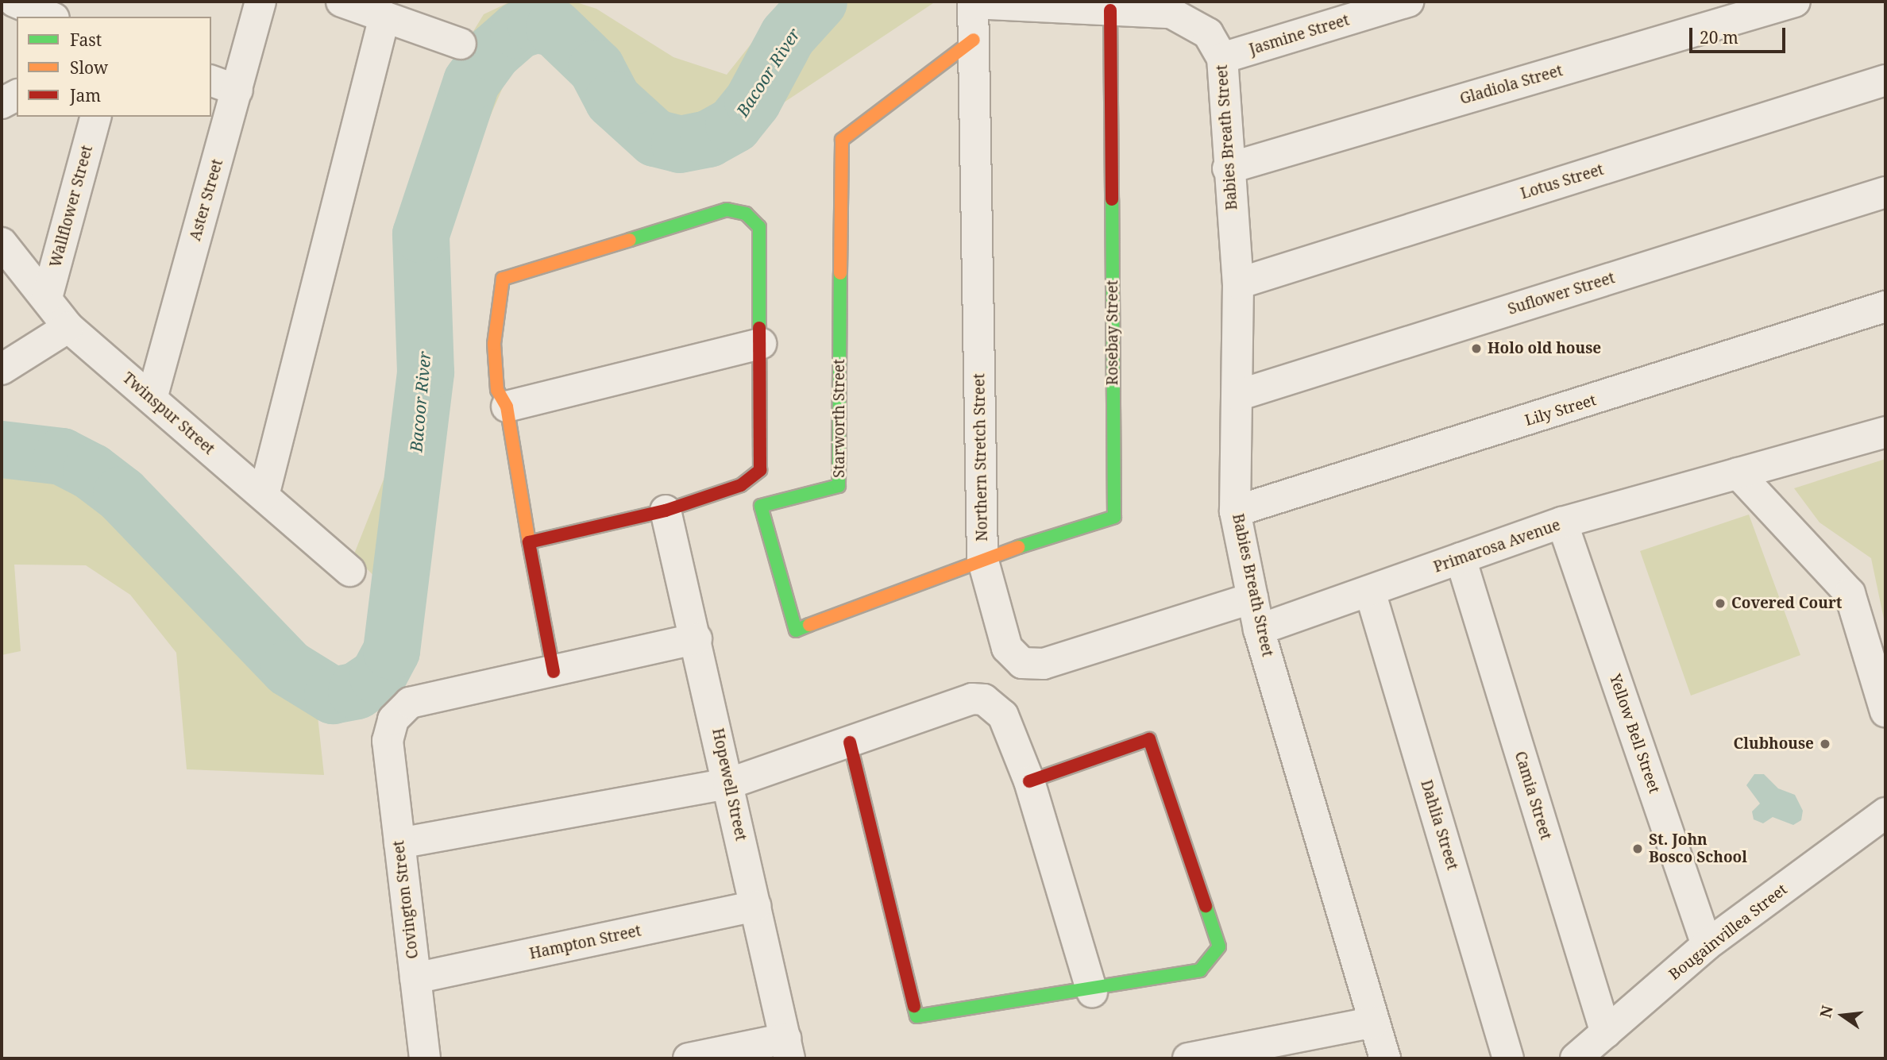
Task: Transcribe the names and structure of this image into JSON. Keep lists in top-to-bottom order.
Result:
{
  "streets": {
    "street": [
      "Jasmine Street",
      "Gladiola Street",
      "Babies Breath Street",
      "Lotus Street",
      "Aster Street",
      "Wallflower Street",
      "Suflower Street",
      "Rosebay Street",
      "Lily Street",
      "Twinspur Street",
      "Starworth Street",
      "Northern Stretch Street",
      "Primarosa Avenue",
      "Yellow Bell Street",
      "Hopewell Street",
      "Camia Street",
      "Dahlia Street",
      "Covington Street",
      "Bougainvillea Street",
      "Hampton Street"
    ]
  },
  "crossings": [
    ["Jasmine Street", "Babies Breath Street"],
    ["Gladiola Street", "Babies Breath Street"],
    ["Babies Breath Street", "Lotus Street"],
    ["Babies Breath Street", "Suflower Street"],
    ["Babies Breath Street", "Lily Street"],
    ["Babies Breath Street", "Northern Stretch Street"],
    ["Babies Breath Street", "Primarosa Avenue"],
    ["Aster Street", "Twinspur Street"],
    ["Wallflower Street", "Twinspur Street"],
    ["Rosebay Street", "Starworth Street"],
    ["Rosebay Street", "Northern Stretch Street"],
    ["Starworth Street", "Northern Stretch Street"],
    ["Primarosa Avenue", "Yellow Bell Street"],
    ["Primarosa Avenue", "Camia Street"],
    ["Primarosa Avenue", "Dahlia Street"],
    ["Yellow Bell Street", "Bougainvillea Street"],
    ["Hopewell Street", "Hampton Street"],
    ["Camia Street", "Bougainvillea Street"],
    ["Covington Street", "Hampton Street"]
  ],
  "water": ["Bacoor River"],
  "places": [
    "Holo old house",
    "Covered Court",
    "Clubhouse",
    "St. John Bosco School"
  ],
  "legend": ["Fast", "Slow", "Jam"],
  "scale_bar": "20 m",
  "north": "left"
}
